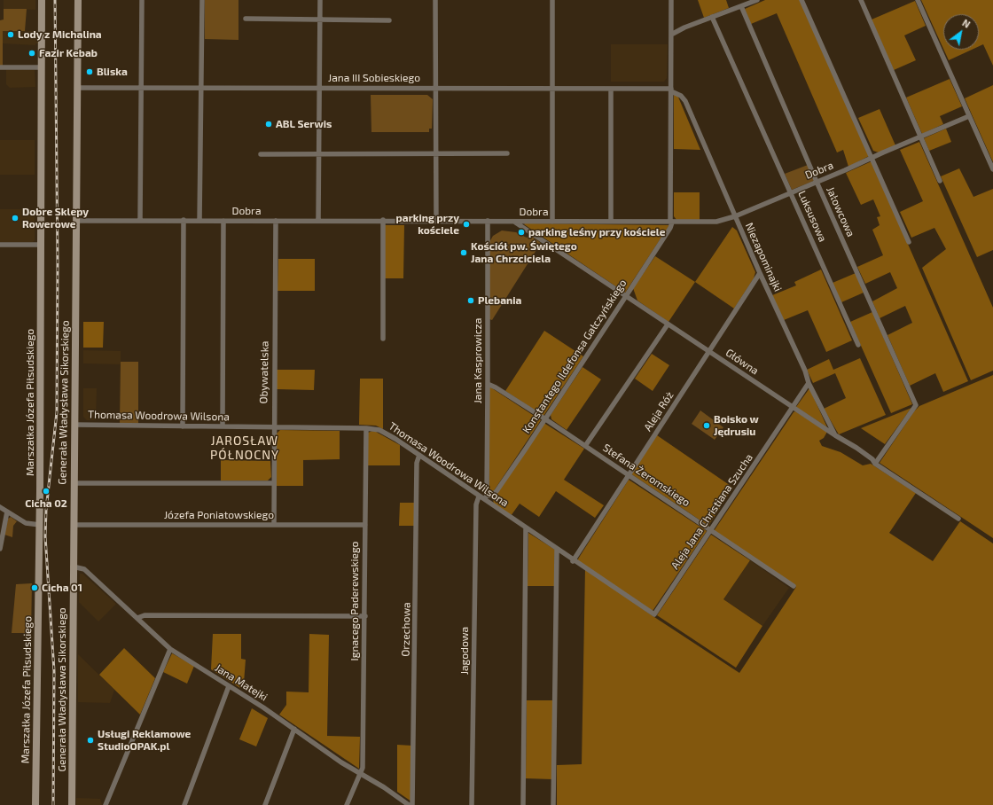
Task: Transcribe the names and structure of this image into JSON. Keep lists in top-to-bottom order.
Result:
{
  "streets": {
    "main road": ["Marszałka Józefa Piłsudskiego", "Generała Władysława Sikorskiego"],
    "street": [
      "Jana III Sobieskiego",
      "Dobra",
      "Jałowcowa",
      "Luksusowa",
      "Niezapominajki",
      "Konstantego Ildefonsa Gałczyńskiego",
      "Jana Kasprowicza",
      "Główna",
      "Obywatelska",
      "Aleja Róż",
      "Thomasa Woodrowa Wilsona",
      "Stefana Żeromskiego",
      "Aleja Jana Christiana Szucha",
      "Józefa Poniatowskiego",
      "Ignacego Paderewskiego",
      "Orzechowa",
      "Jagodowa",
      "Jana Matejki"
    ]
  },
  "crossings": [
    ["Jana III Sobieskiego", "Niezapominajki"],
    ["Jana III Sobieskiego", "Generała Władysława Sikorskiego"],
    ["Dobra", "Jałowcowa"],
    ["Dobra", "Luksusowa"],
    ["Dobra", "Niezapominajki"],
    ["Dobra", "Konstantego Ildefonsa Gałczyńskiego"],
    ["Dobra", "Jana Kasprowicza"],
    ["Dobra", "Główna"],
    ["Dobra", "Obywatelska"],
    ["Dobra", "Generała Władysława Sikorskiego"],
    ["Jałowcowa", "Główna"],
    ["Niezapominajki", "Główna"],
    ["Niezapominajki", "Aleja Róż"],
    ["Niezapominajki", "Aleja Jana Christiana Szucha"],
    ["Konstantego Ildefonsa Gałczyńskiego", "Jana Kasprowicza"],
    ["Konstantego Ildefonsa Gałczyńskiego", "Główna"],
    ["Konstantego Ildefonsa Gałczyńskiego", "Thomasa Woodrowa Wilsona"],
    ["Konstantego Ildefonsa Gałczyńskiego", "Stefana Żeromskiego"],
    ["Jana Kasprowicza", "Thomasa Woodrowa Wilsona"],
    ["Jana Kasprowicza", "Stefana Żeromskiego"],
    ["Główna", "Aleja Róż"],
    ["Główna", "Aleja Jana Christiana Szucha"],
    ["Obywatelska", "Thomasa Woodrowa Wilsona"],
    ["Obywatelska", "Józefa Poniatowskiego"],
    ["Generała Władysława Sikorskiego", "Thomasa Woodrowa Wilsona"],
    ["Generała Władysława Sikorskiego", "Józefa Poniatowskiego"],
    ["Generała Władysława Sikorskiego", "Jana Matejki"],
    ["Aleja Róż", "Thomasa Woodrowa Wilsona"],
    ["Aleja Róż", "Stefana Żeromskiego"],
    ["Thomasa Woodrowa Wilsona", "Aleja Jana Christiana Szucha"],
    ["Thomasa Woodrowa Wilsona", "Ignacego Paderewskiego"],
    ["Thomasa Woodrowa Wilsona", "Orzechowa"],
    ["Thomasa Woodrowa Wilsona", "Jagodowa"],
    ["Stefana Żeromskiego", "Aleja Jana Christiana Szucha"],
    ["Józefa Poniatowskiego", "Ignacego Paderewskiego"],
    ["Ignacego Paderewskiego", "Jana Matejki"]
  ],
  "districts": ["JAROSŁAW PÓŁNOCNY"],
  "places": [
    "Lody z Michalina",
    "Fazir Kebab",
    "Bliska",
    "ABL Serwis",
    "Dobre Sklepy Rowerowe",
    "parking przy kościele",
    "parking leśny przy kościele",
    "Kościół pw. Świętego Jana Chrzciciela",
    "Plebania",
    "Boisko w Jędrusiu",
    "Cicha 02",
    "Cicha 01",
    "Usługi Reklamowe StudioOPAK.pl"
  ],
  "north": "top right"
}
